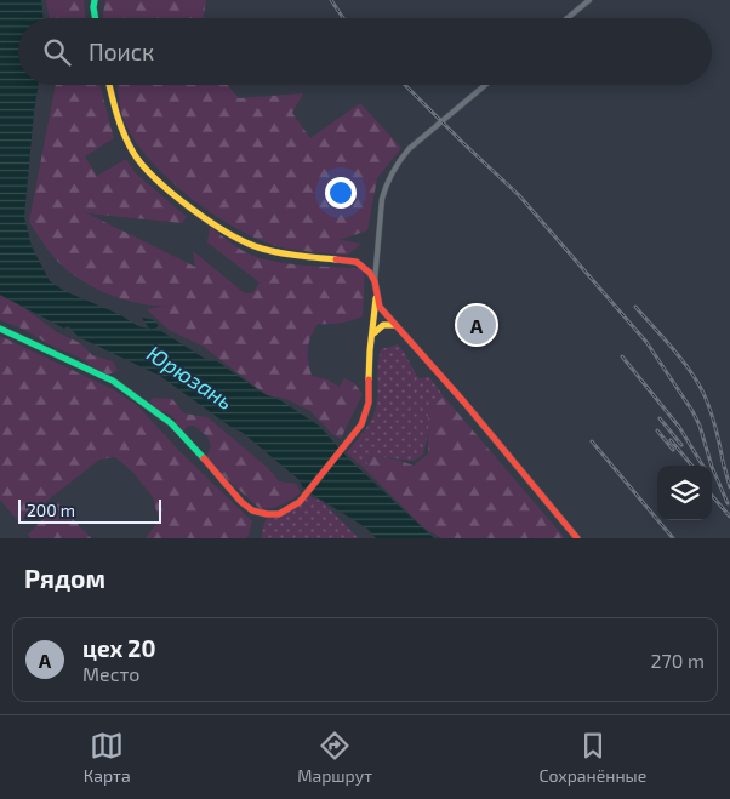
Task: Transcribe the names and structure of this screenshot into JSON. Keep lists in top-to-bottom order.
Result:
{
  "water": ["Юрюзань"],
  "scale_bar": "200 m",
  "page": {
    "search": "Поиск",
    "pins": "A",
    "scale": "200 m",
    "heading": "Рядом",
    "list": [
      {
        "mark": "A",
        "name": "цех 20",
        "note": "Место",
        "value": "270 m"
      }
    ],
    "nav": ["Карта", "Маршрут", "Сохранённые"]
  }
}
